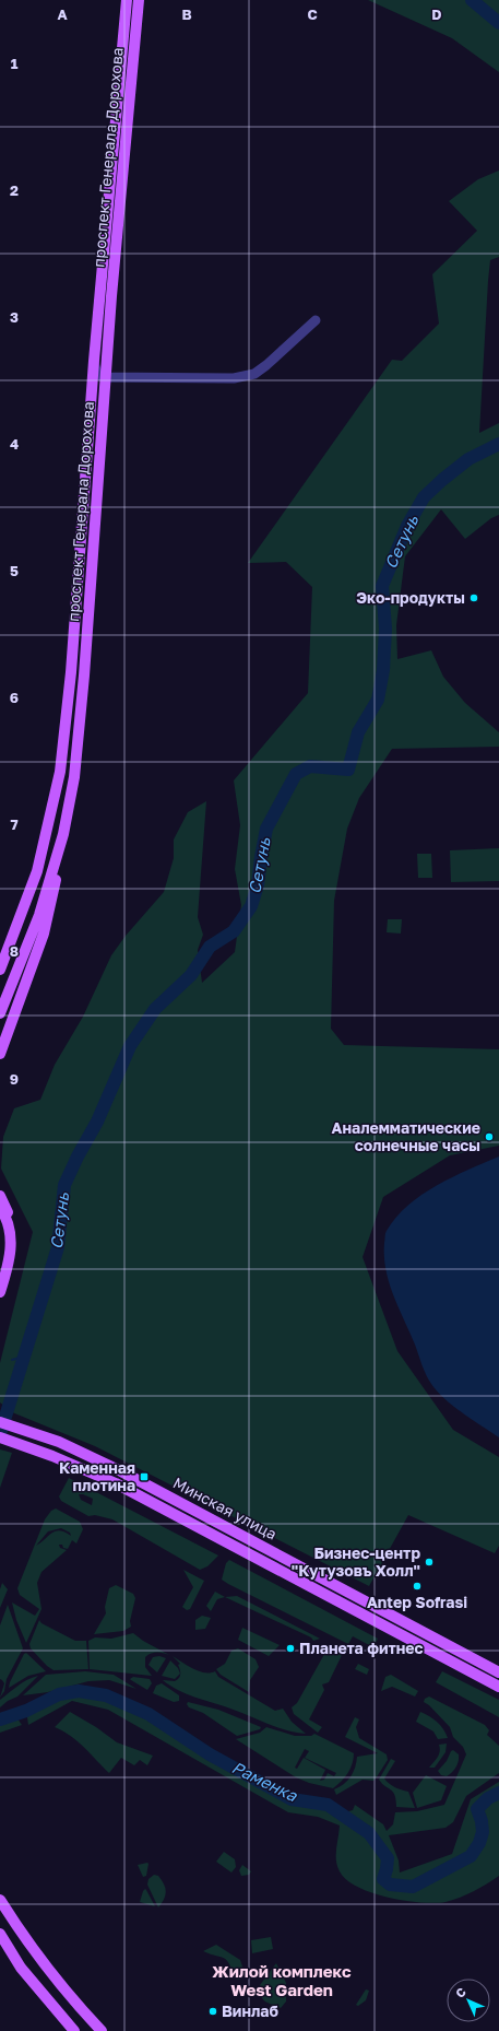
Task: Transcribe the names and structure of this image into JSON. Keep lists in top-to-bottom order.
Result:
{
  "streets": {
    "main road": ["проспект Генерала Дорохова", "Минская улица"]
  },
  "districts": ["Жилой комплекс West Garden"],
  "water": ["Сетунь", "Раменка"],
  "places": {
    "other": [
      "Эко-продукты",
      "Аналемматические солнечные часы",
      "Бизнес-центр \"Кутузовъ Холл\"",
      "Antep Sofrasi",
      "Планета фитнес",
      "Винлаб"
    ],
    "transit": ["Каменная плотина"]
  },
  "north": "top left",
  "grid": {
    "columns": [
      "A",
      "B",
      "C",
      "D"
    ],
    "rows": [
      "1",
      "2",
      "3",
      "4",
      "5",
      "6",
      "7",
      "8",
      "9"
    ]
  }
}
